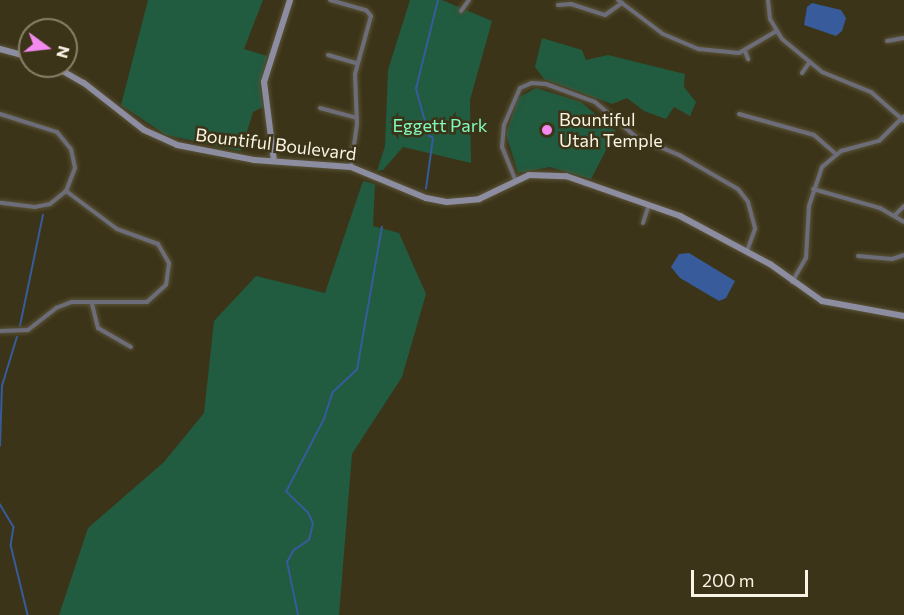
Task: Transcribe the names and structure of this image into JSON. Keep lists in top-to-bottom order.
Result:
{
  "streets": {
    "main road": ["Bountiful Boulevard"]
  },
  "parks": ["Eggett Park"],
  "places": ["Bountiful Utah Temple"],
  "scale_bar": "200 m",
  "north": "right"
}
